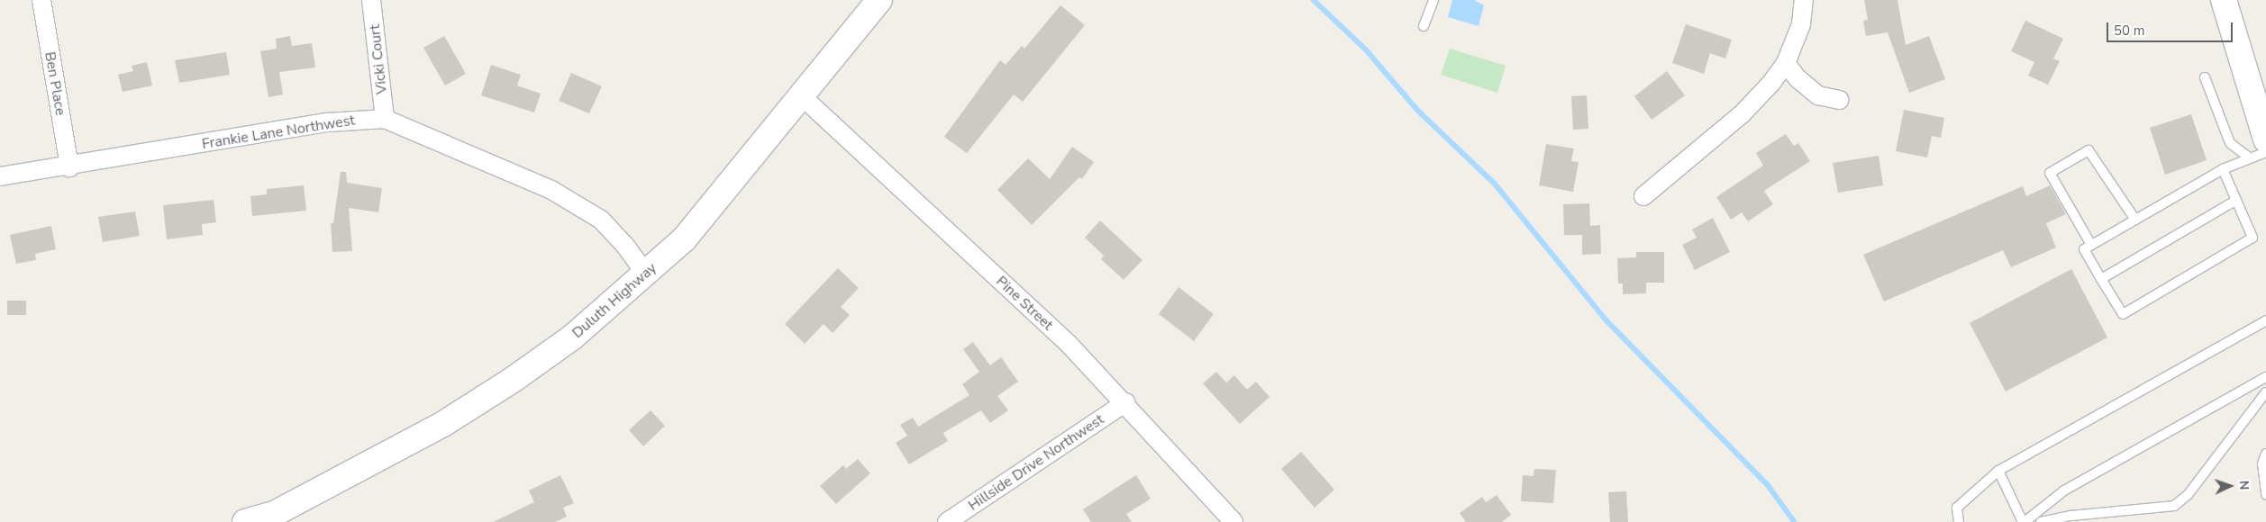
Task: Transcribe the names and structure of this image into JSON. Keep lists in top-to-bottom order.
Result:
{
  "streets": {
    "main road": ["Duluth Highway"],
    "street": [
      "Vicki Court",
      "Ben Place",
      "Frankie Lane Northwest",
      "Pine Street",
      "Hillside Drive Northwest"
    ]
  },
  "crossings": [
    ["Vicki Court", "Frankie Lane Northwest"],
    ["Ben Place", "Frankie Lane Northwest"],
    ["Frankie Lane Northwest", "Duluth Highway"],
    ["Duluth Highway", "Pine Street"],
    ["Pine Street", "Hillside Drive Northwest"]
  ],
  "scale_bar": "50 m",
  "north": "right"
}
